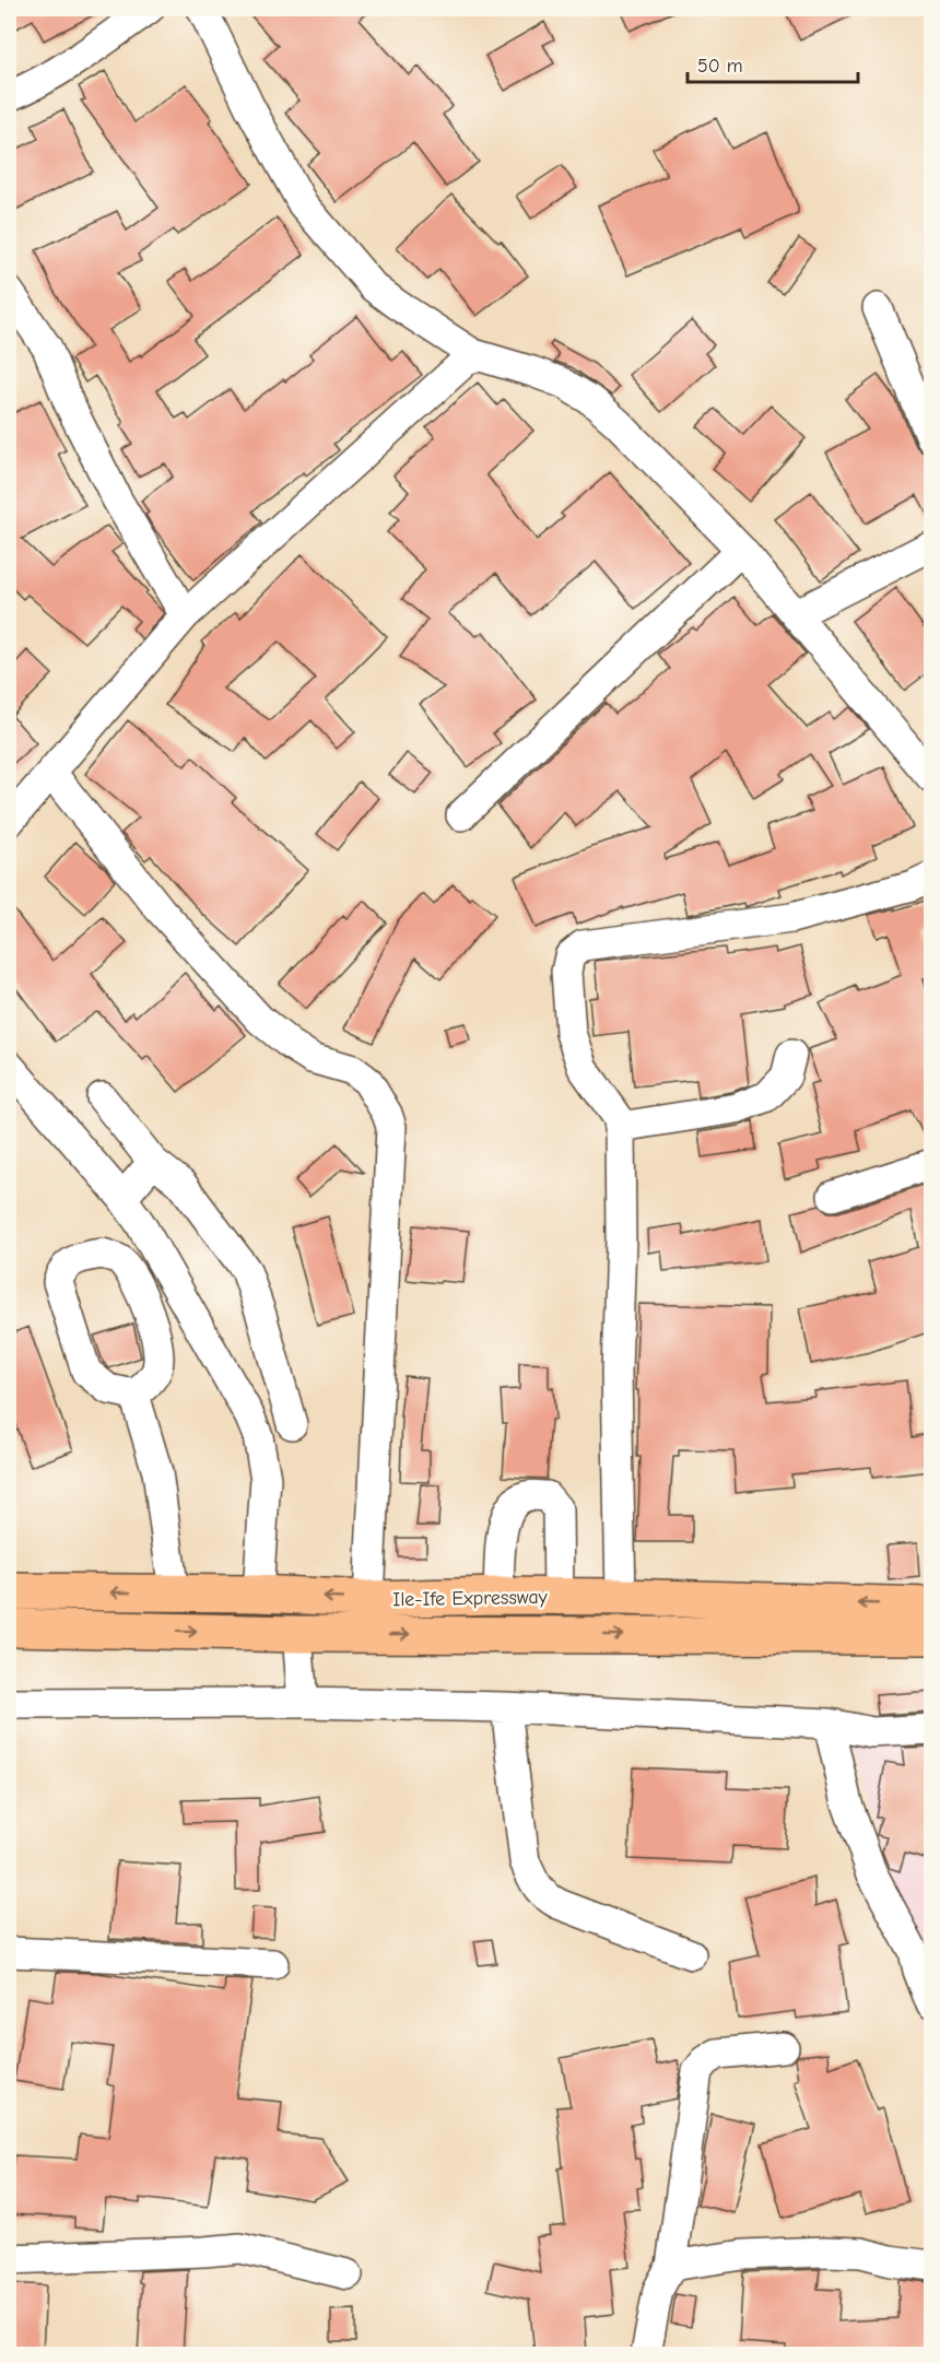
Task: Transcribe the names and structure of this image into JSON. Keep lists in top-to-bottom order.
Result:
{
  "streets": {
    "highway": ["Ile-Ife Expressway"]
  },
  "scale_bar": "50 m"
}
